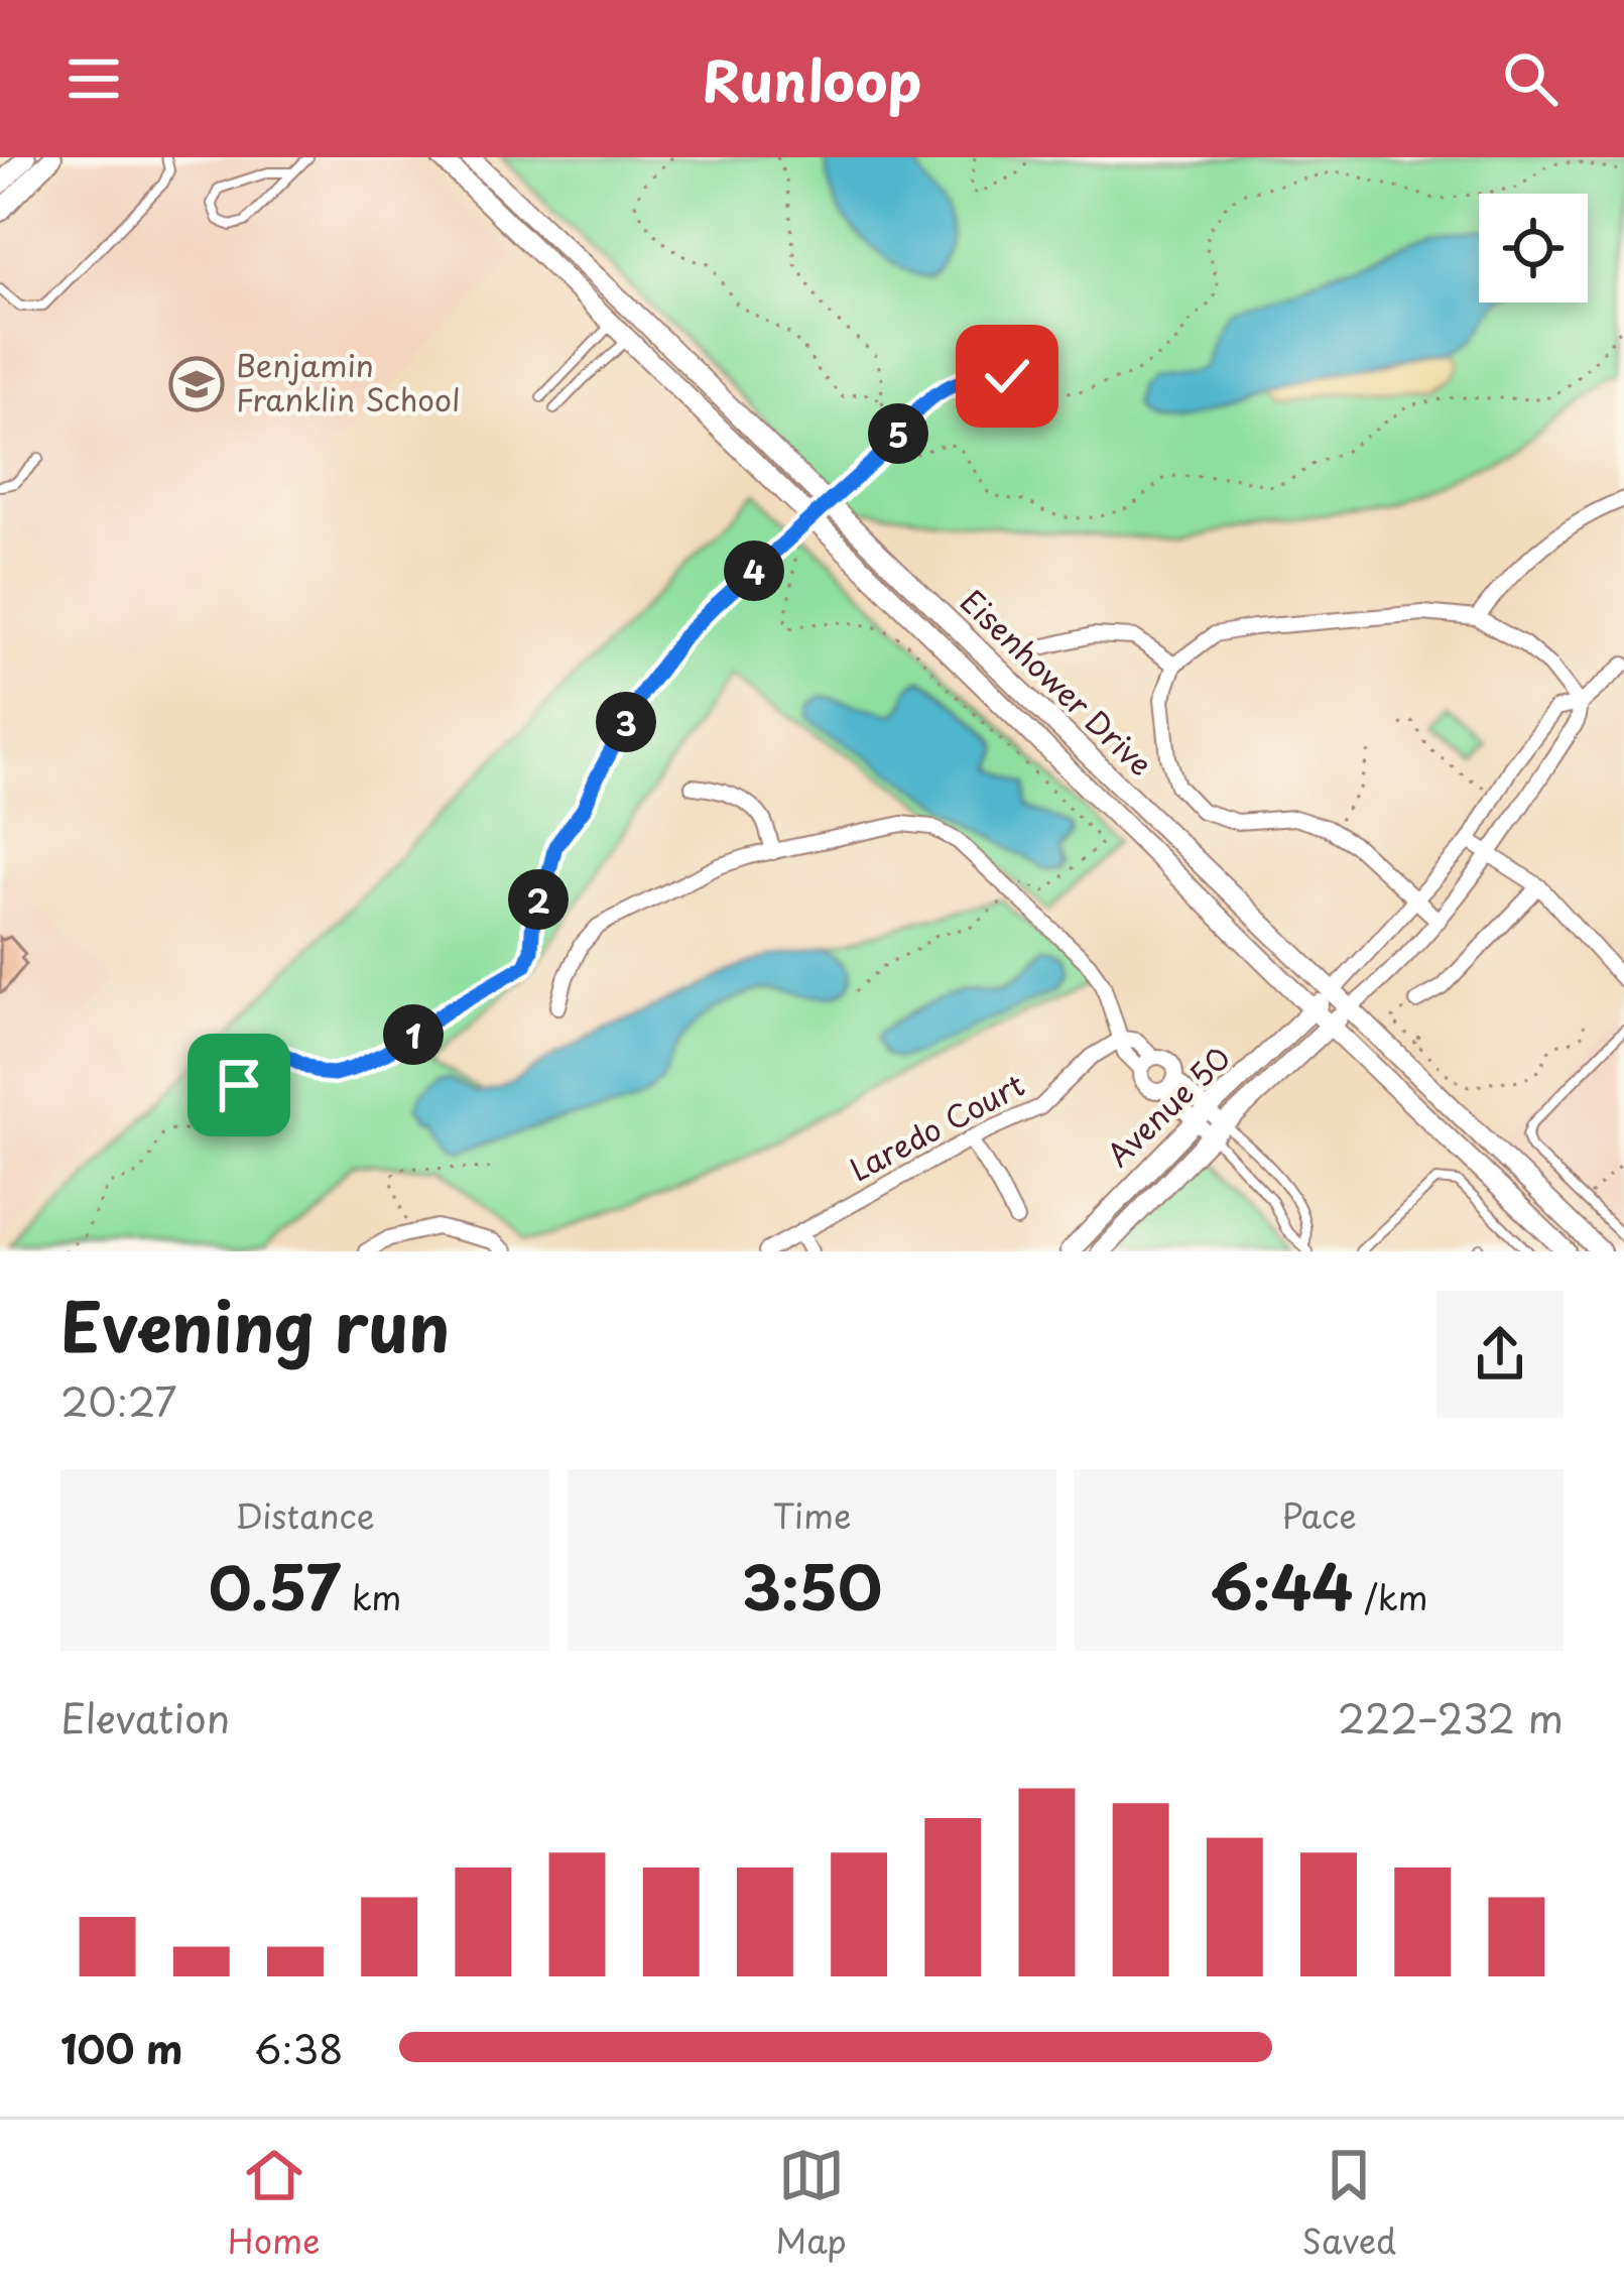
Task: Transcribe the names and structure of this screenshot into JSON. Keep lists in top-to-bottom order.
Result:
{
  "streets": {
    "main road": ["Eisenhower Drive", "Avenue 50"],
    "street": ["Laredo Court"]
  },
  "crossings": [
    ["Eisenhower Drive", "Avenue 50"]
  ],
  "places": {
    "school or university": ["Benjamin Franklin School"]
  },
  "page": {
    "header": "Runloop",
    "pins": [
      "5",
      "4",
      "3",
      "2",
      "1"
    ],
    "heading": ["Evening run", "20:27"],
    "stats": [
      ["Distance", "0.57 km"],
      ["Time", "3:50"],
      ["Pace", "6:44 /km"]
    ],
    "chart": ["Elevation", "222–232 m"],
    "list": [
      {
        "name": "100 m",
        "note": "6:38"
      }
    ],
    "tabs": ["Home", "Map", "Saved"]
  }
}
